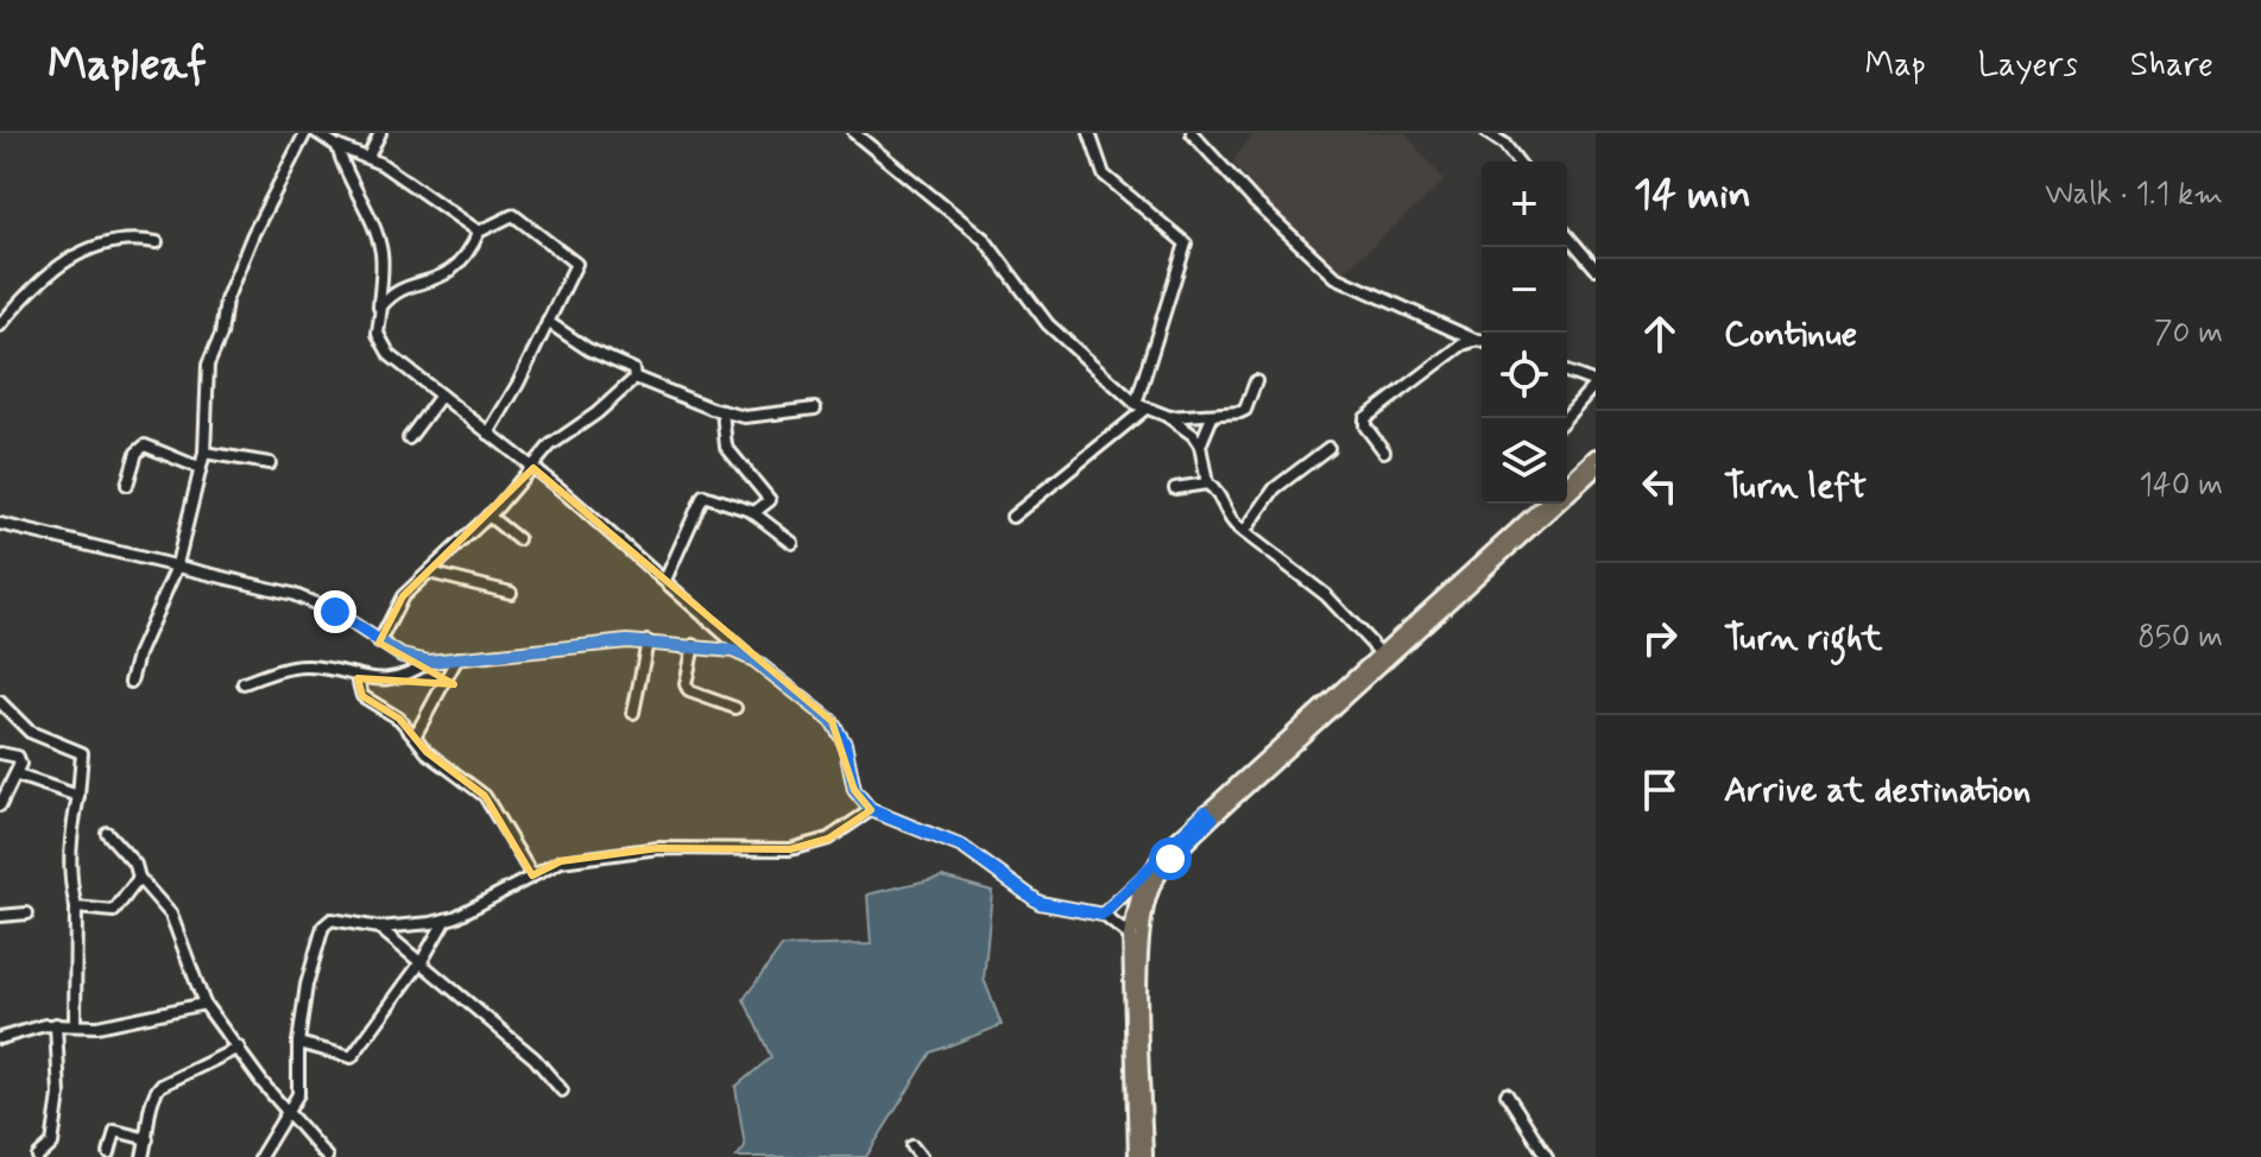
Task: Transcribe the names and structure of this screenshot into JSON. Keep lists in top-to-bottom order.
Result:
{
  "page": {
    "header": "Mapleaf",
    "nav": ["Map", "Layers", "Share"],
    "heading": ["14 min", "Walk · 1.1 km"],
    "map_buttons": ["+", "−"],
    "list": [
      ["Continue", "70 m"],
      ["Turn left", "140 m"],
      ["Turn right", "850 m"],
      "Arrive at destination"
    ]
  }
}
